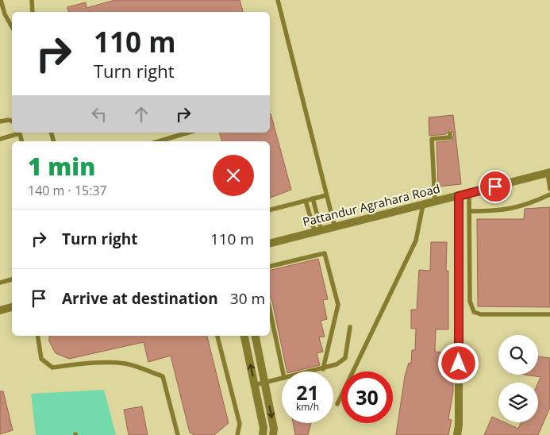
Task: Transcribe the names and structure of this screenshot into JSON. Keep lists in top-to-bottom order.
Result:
{
  "streets": {
    "street": ["Pattandur Agrahara Road"]
  },
  "page": {
    "turn": ["110 m", "Turn right"],
    "heading": ["1 min", "140 m · 15:37"],
    "list": [
      {
        "name": "Turn right",
        "value": "110 m"
      },
      {
        "name": "Arrive at destination",
        "value": "30 m"
      }
    ],
    "speed": "21 km/h",
    "limit": "30"
  }
}
